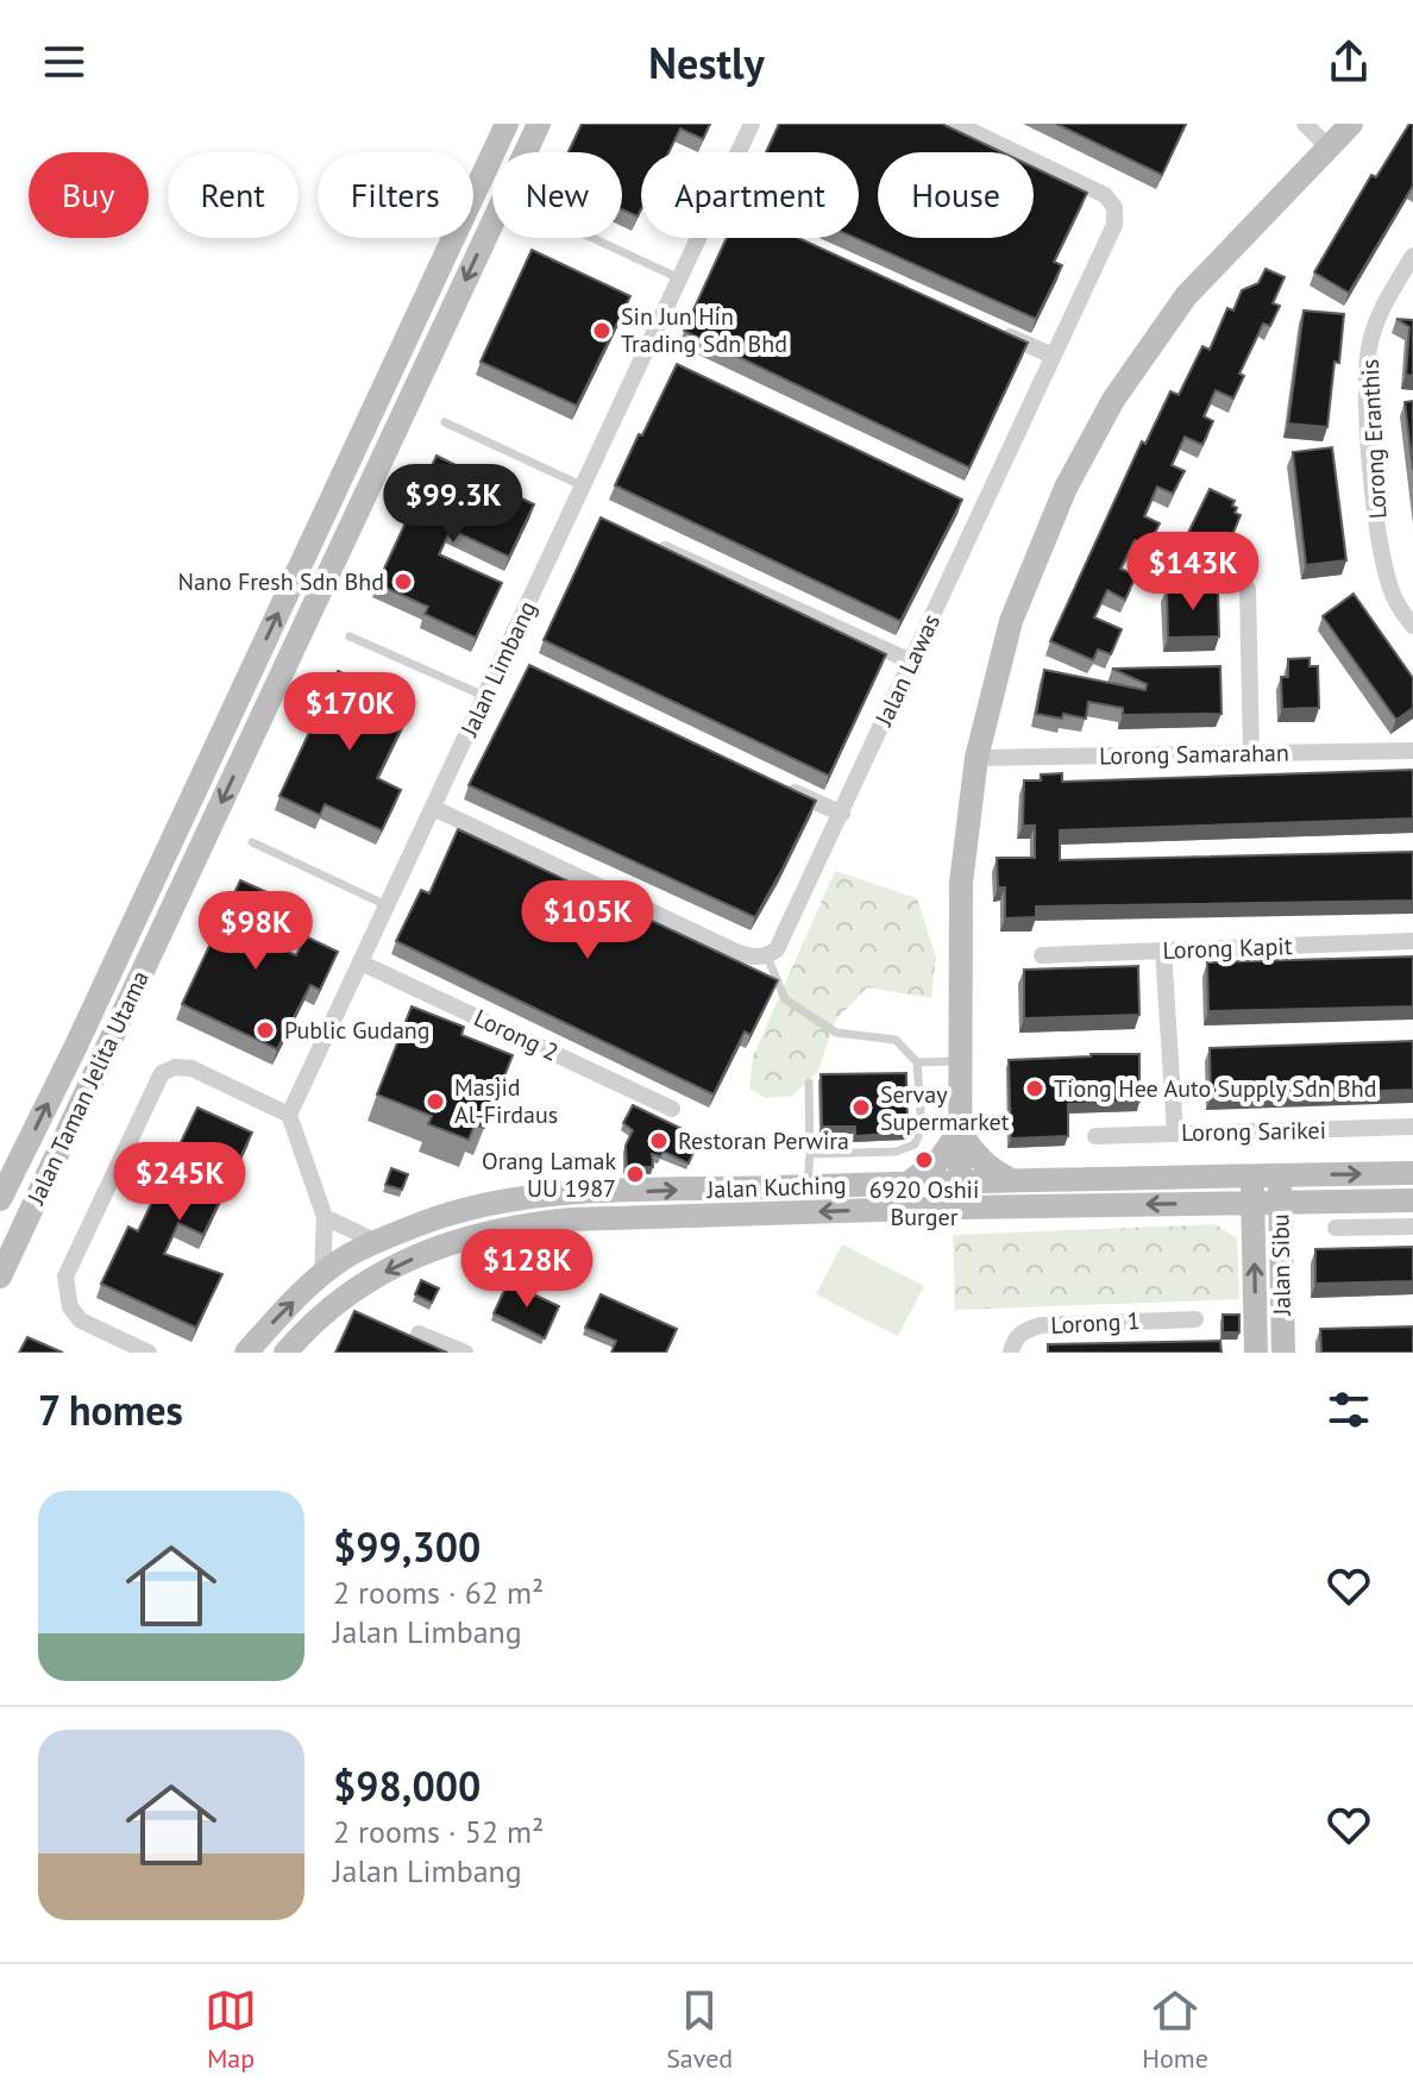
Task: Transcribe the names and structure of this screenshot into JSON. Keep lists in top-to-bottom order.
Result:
{
  "streets": {
    "street": [
      "Lorong Eranthis",
      "Jalan Limbang",
      "Jalan Lawas",
      "Lorong Samarahan",
      "Lorong Kapit",
      "Lorong 2",
      "Jalan Taman Jelita Utama",
      "Lorong Sarikei",
      "Jalan Kuching",
      "Jalan Sibu",
      "Lorong 1"
    ]
  },
  "crossings": [
    ["Jalan Limbang", "Lorong 2"],
    ["Jalan Kuching", "Jalan Sibu"]
  ],
  "places": [
    "Sin Jun Hin Trading Sdn Bhd",
    "Nano Fresh Sdn Bhd",
    "Public Gudang",
    "Tiong Hee Auto Supply Sdn Bhd",
    "Masjid Al-Firdaus",
    "Servay Supermarket",
    "Restoran Perwira",
    "6920 Oshii Burger",
    "Orang Lamak UU 1987"
  ],
  "page": {
    "header": "Nestly",
    "chip": [
      "Buy",
      "Rent",
      "Filters",
      "New",
      "Apartment",
      "House"
    ],
    "price": [
      "$99.3K",
      "$143K",
      "$170K",
      "$105K",
      "$98K",
      "$245K",
      "$128K"
    ],
    "heading": "7 homes",
    "list": [
      {
        "name": "$99,300",
        "note": "2 rooms · 62 m² · Jalan Limbang"
      },
      {
        "name": "$98,000",
        "note": "2 rooms · 52 m² · Jalan Limbang"
      }
    ],
    "tabs": ["Map", "Saved", "Home"]
  }
}
